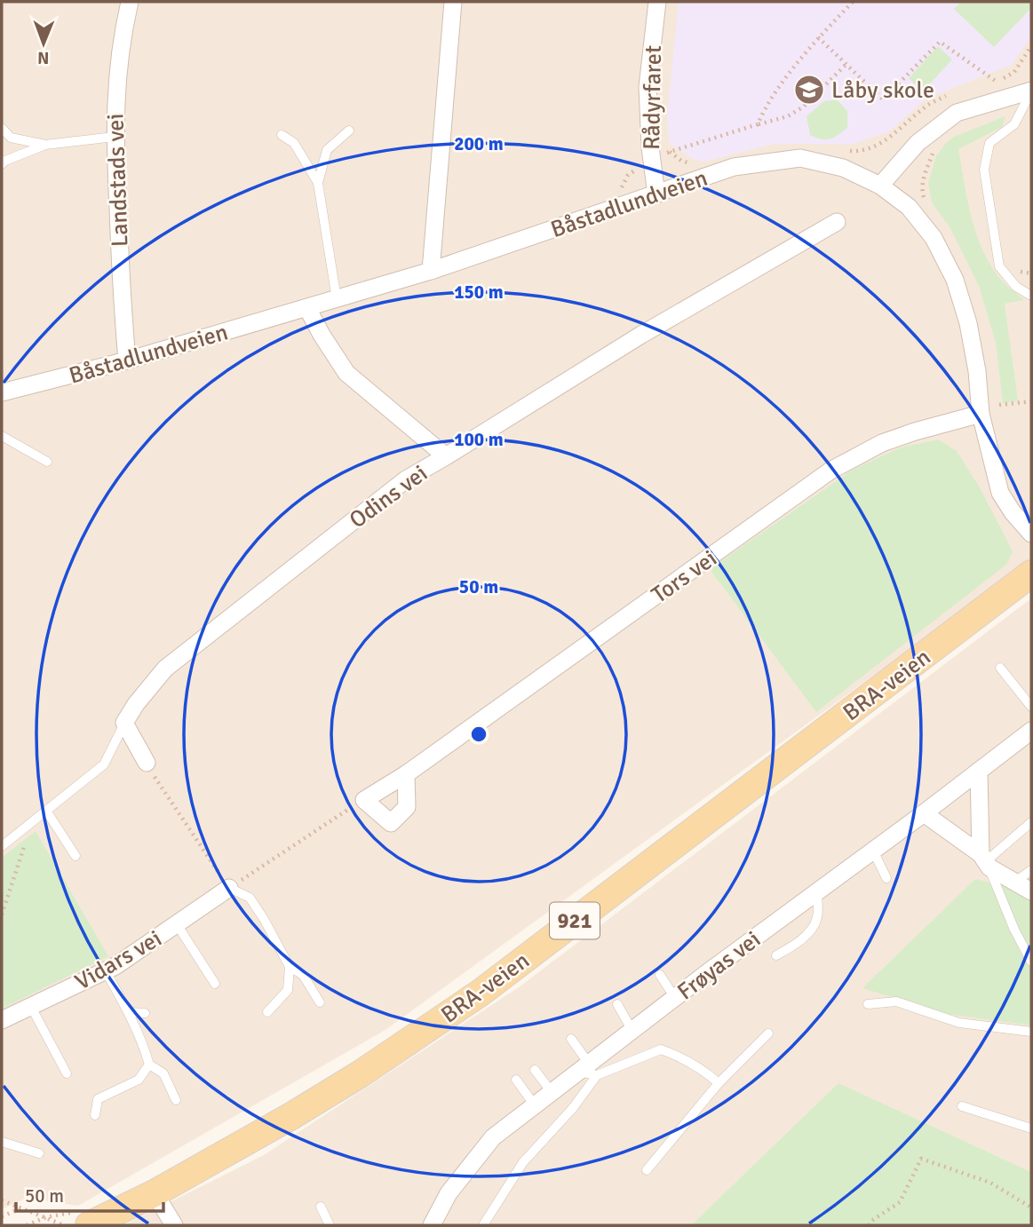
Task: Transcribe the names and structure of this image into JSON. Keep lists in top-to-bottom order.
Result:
{
  "streets": {
    "main road": ["BRA-veien", "921"],
    "street": [
      "Rådyrfaret",
      "Landstads vei",
      "Båstadlundveien",
      "Odins vei",
      "Tors vei",
      "Vidars vei",
      "Frøyas vei"
    ]
  },
  "crossings": [
    ["Rådyrfaret", "Båstadlundveien"],
    ["Landstads vei", "Båstadlundveien"],
    ["Båstadlundveien", "Tors vei"]
  ],
  "places": {
    "school or university": ["Låby skole"]
  },
  "scale_bar": "50 m",
  "north": "bottom",
  "rings": [
    "200 m",
    "150 m",
    "100 m",
    "50 m"
  ]
}
